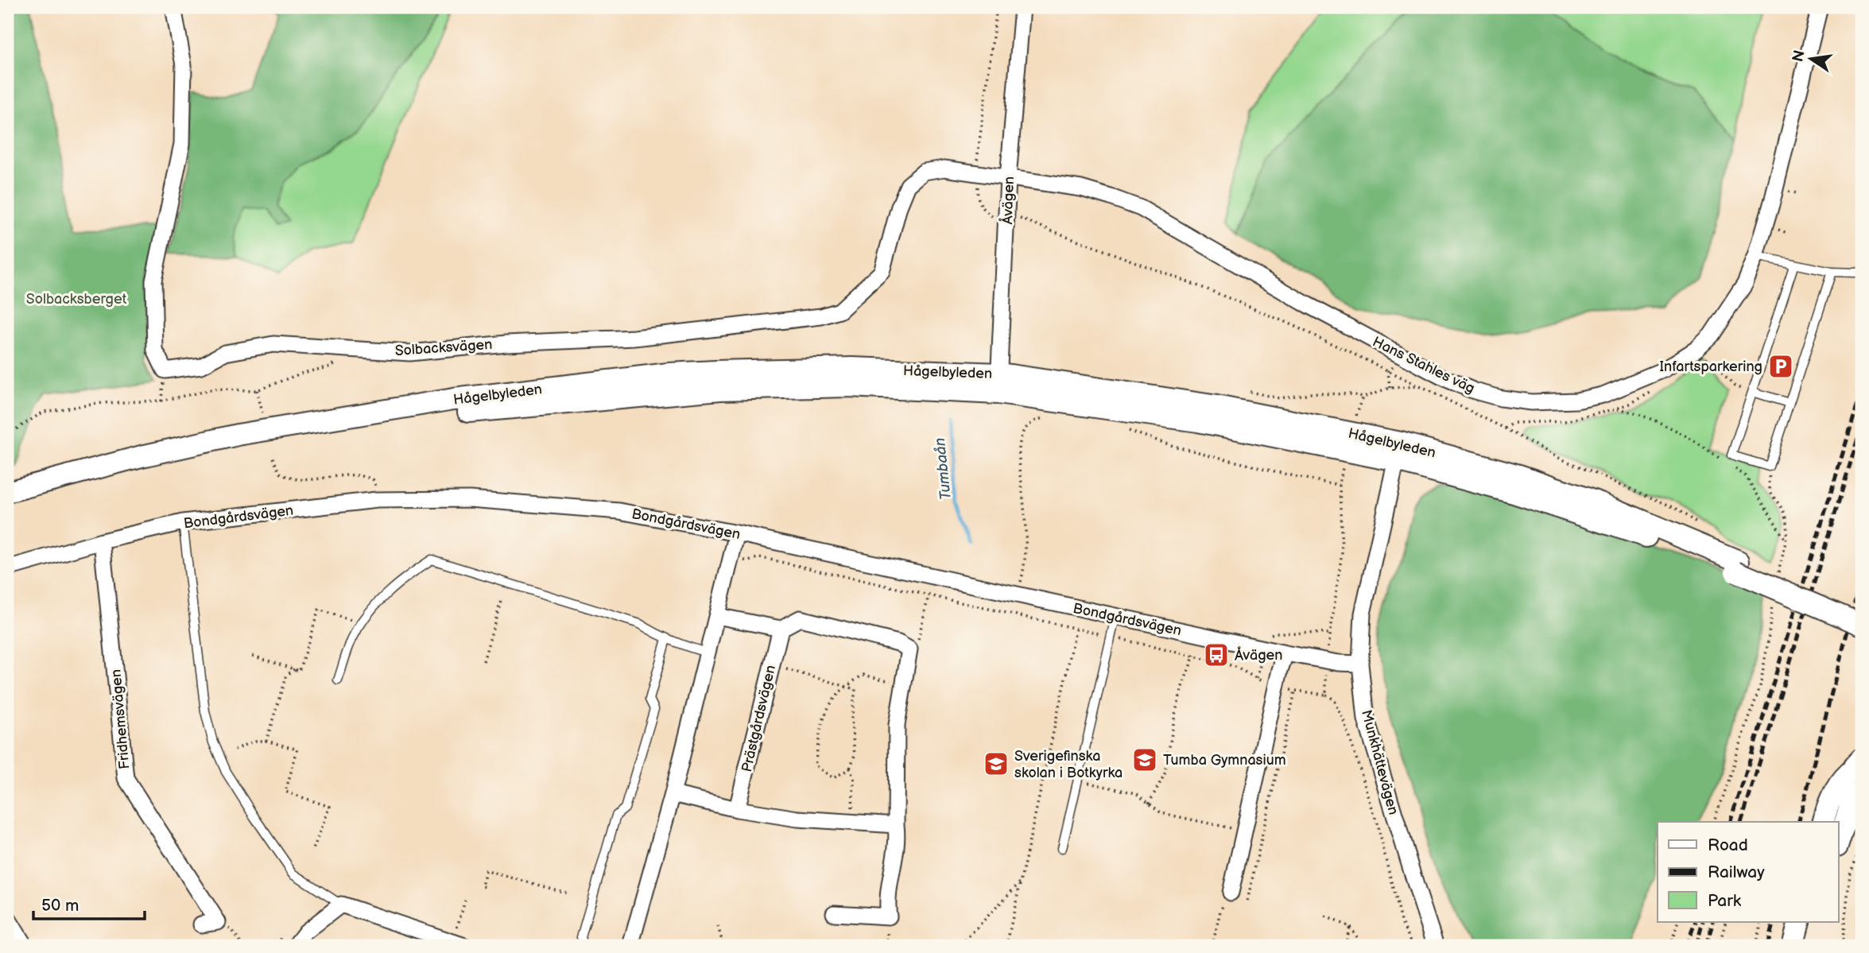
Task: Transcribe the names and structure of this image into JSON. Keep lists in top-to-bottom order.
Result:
{
  "streets": {
    "main road": ["Hågelbyleden"],
    "street": [
      "Åvägen",
      "Solbacksvägen",
      "Hans Stahles väg",
      "Bondgårdsvägen",
      "Prästgårdsvägen",
      "Fridhemsvägen",
      "Munkhättevägen"
    ]
  },
  "crossings": [
    ["Åvägen", "Solbacksvägen"],
    ["Åvägen", "Hans Stahles väg"],
    ["Åvägen", "Hågelbyleden"],
    ["Solbacksvägen", "Hans Stahles väg"],
    ["Hågelbyleden", "Munkhättevägen"],
    ["Bondgårdsvägen", "Fridhemsvägen"],
    ["Bondgårdsvägen", "Munkhättevägen"]
  ],
  "water": ["Tumbaån"],
  "parks": ["Solbacksberget"],
  "places": {
    "parking": ["Infartsparkering"],
    "bus stop": ["Åvägen"],
    "school or university": ["Tumba Gymnasium", "Sverigefinska skolan i Botkyrka"]
  },
  "legend": ["Road", "Railway", "Park"],
  "scale_bar": "50 m",
  "north": "left"
}
